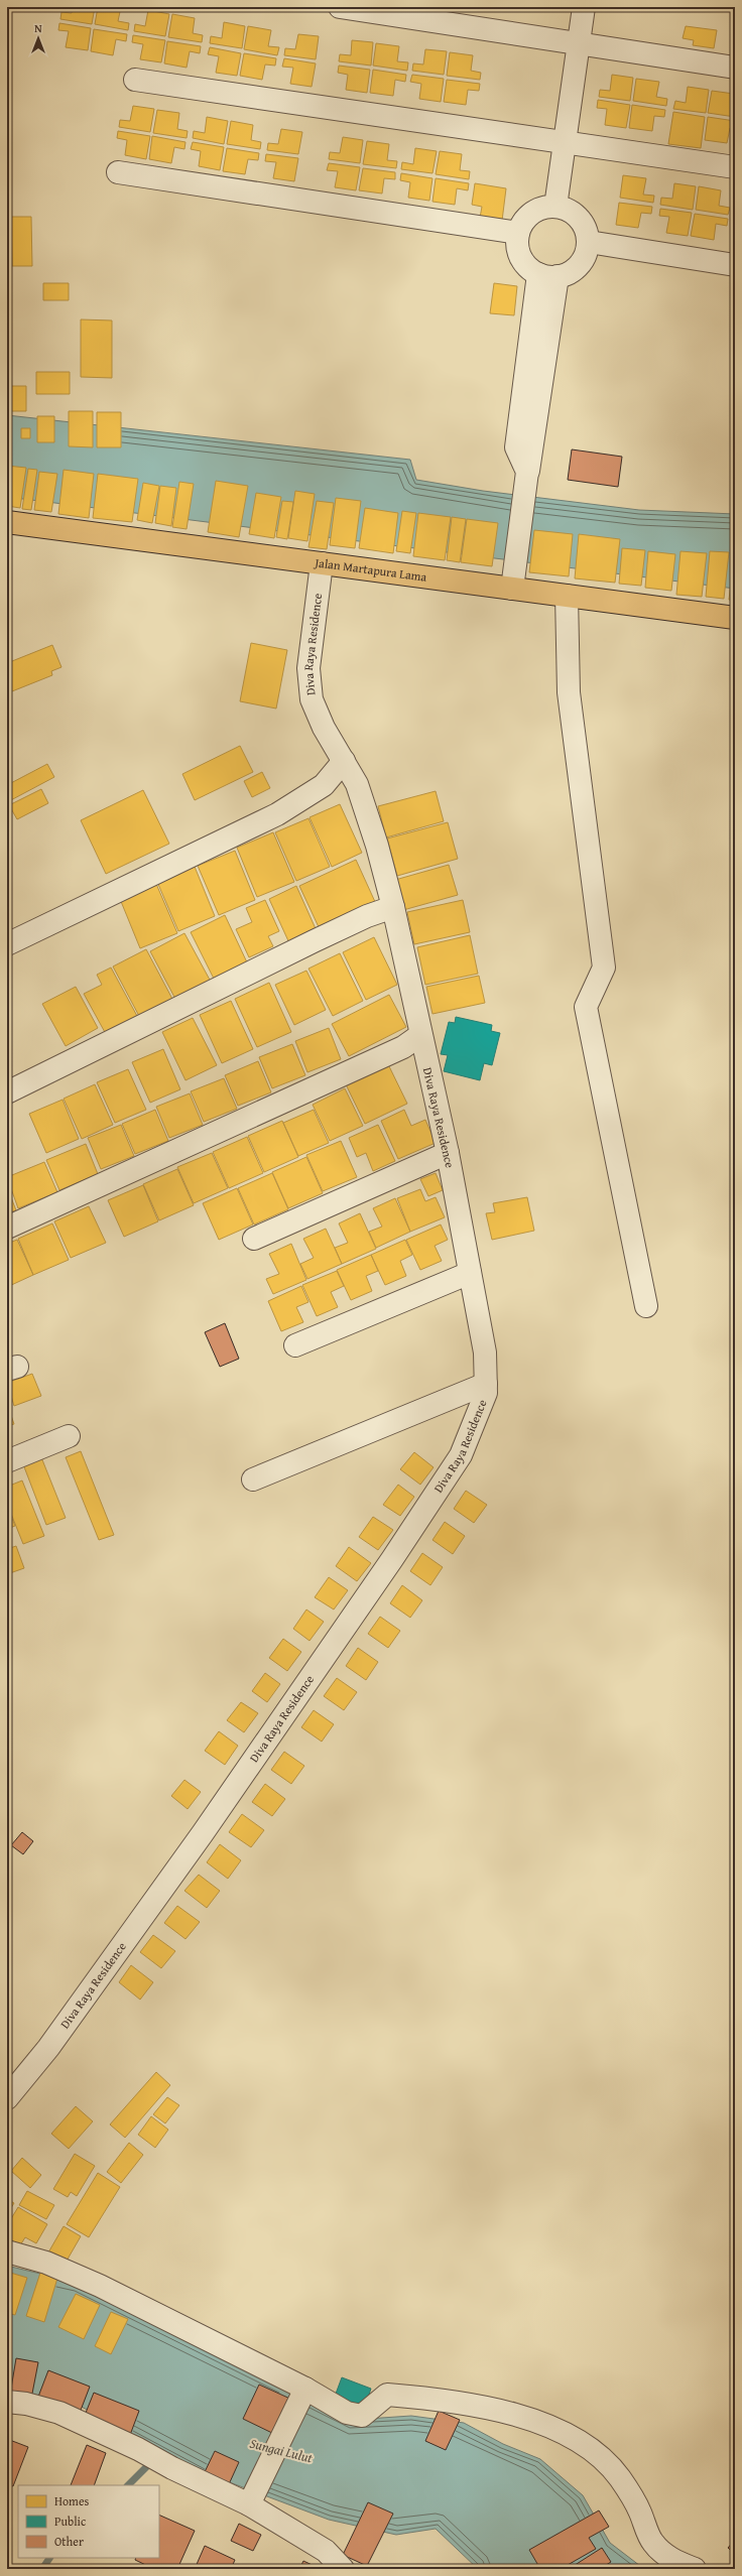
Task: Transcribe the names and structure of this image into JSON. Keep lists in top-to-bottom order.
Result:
{
  "streets": {
    "main road": ["Jalan Martapura Lama"],
    "street": ["Diva Raya Residence"]
  },
  "crossings": [
    ["Jalan Martapura Lama", "Diva Raya Residence"]
  ],
  "water": ["Sungai Lulut"],
  "legend": ["Homes", "Public", "Other"],
  "north": "top"
}
